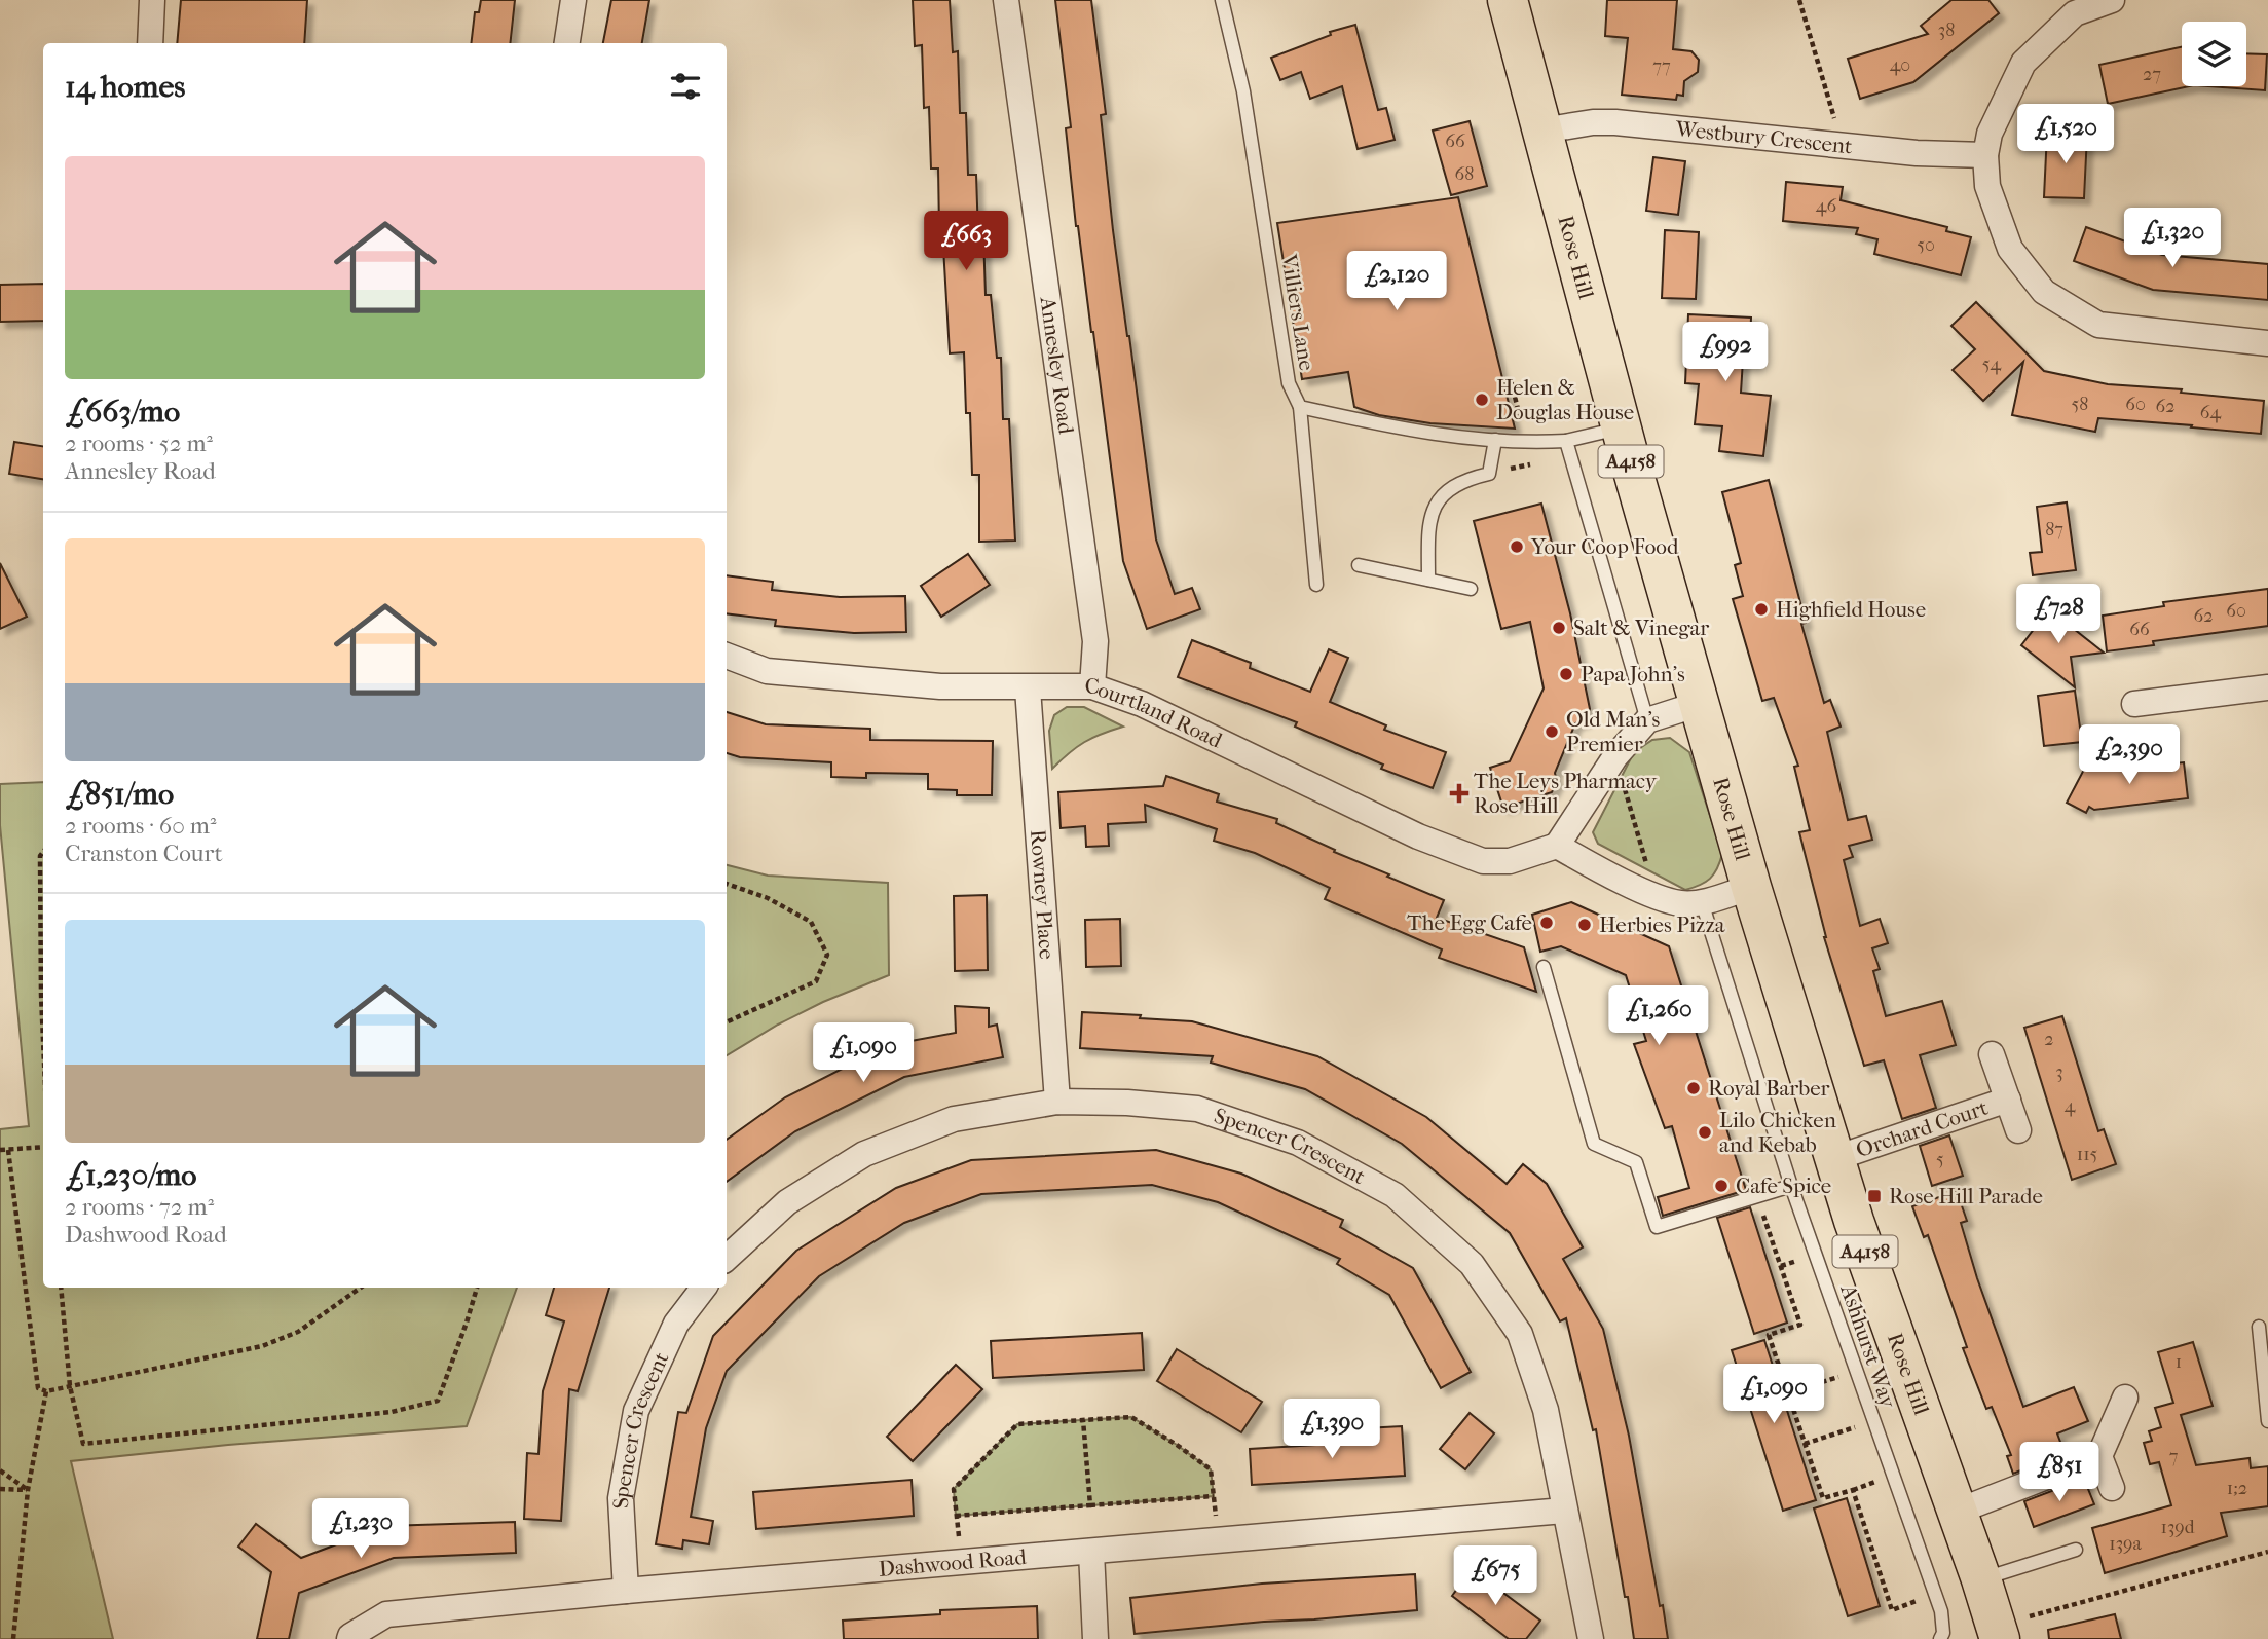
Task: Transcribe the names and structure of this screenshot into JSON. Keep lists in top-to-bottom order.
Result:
{
  "streets": {
    "main road": ["Rose Hill", "A4158"],
    "street": [
      "Westbury Crescent",
      "Annesley Road",
      "Courtland Road",
      "Rowney Place",
      "Orchard Court",
      "Spencer Crescent",
      "Dashwood Road"
    ],
    "lane": ["Villiers Lane", "Ashhurst Way"]
  },
  "crossings": [
    ["Westbury Crescent", "Rose Hill"],
    ["Rose Hill", "Orchard Court"],
    ["Annesley Road", "Courtland Road"],
    ["Courtland Road", "Rowney Place"],
    ["Rowney Place", "Spencer Crescent"],
    ["Spencer Crescent", "Dashwood Road"]
  ],
  "places": {
    "other": [
      "Helen & Douglas House",
      "Your Coop Food",
      "Highfield House",
      "Salt & Vinegar",
      "Papa John's",
      "Old Man's Premier",
      "The Egg Cafe",
      "Herbies Pizza",
      "Royal Barber",
      "Lilo Chicken and Kebab",
      "Cafe Spice"
    ],
    "health": ["The Leys Pharmacy Rose Hill"],
    "transit": ["Rose Hill Parade"]
  },
  "house_numbers": [
    "38",
    "40",
    "77",
    "27",
    "66",
    "68",
    "46",
    "50",
    "54",
    "58",
    "60",
    "62",
    "64",
    "87",
    "60",
    "62",
    "66",
    "2",
    "3",
    "4",
    "115",
    "5",
    "1",
    "7",
    "1;2",
    "139d",
    "139a"
  ],
  "page": {
    "heading": "14 homes",
    "price": [
      "£1,520",
      "£1,320",
      "£663",
      "£2,120",
      "£992",
      "£728",
      "£2,390",
      "£1,260",
      "£1,090",
      "£1,090",
      "£1,390",
      "£851",
      "£1,230",
      "£675"
    ],
    "list": [
      {
        "name": "£663/mo",
        "note": "2 rooms · 52 m² · Annesley Road"
      },
      {
        "name": "£851/mo",
        "note": "2 rooms · 60 m² · Cranston Court"
      },
      {
        "name": "£1,230/mo",
        "note": "2 rooms · 72 m² · Dashwood Road"
      }
    ]
  }
}
